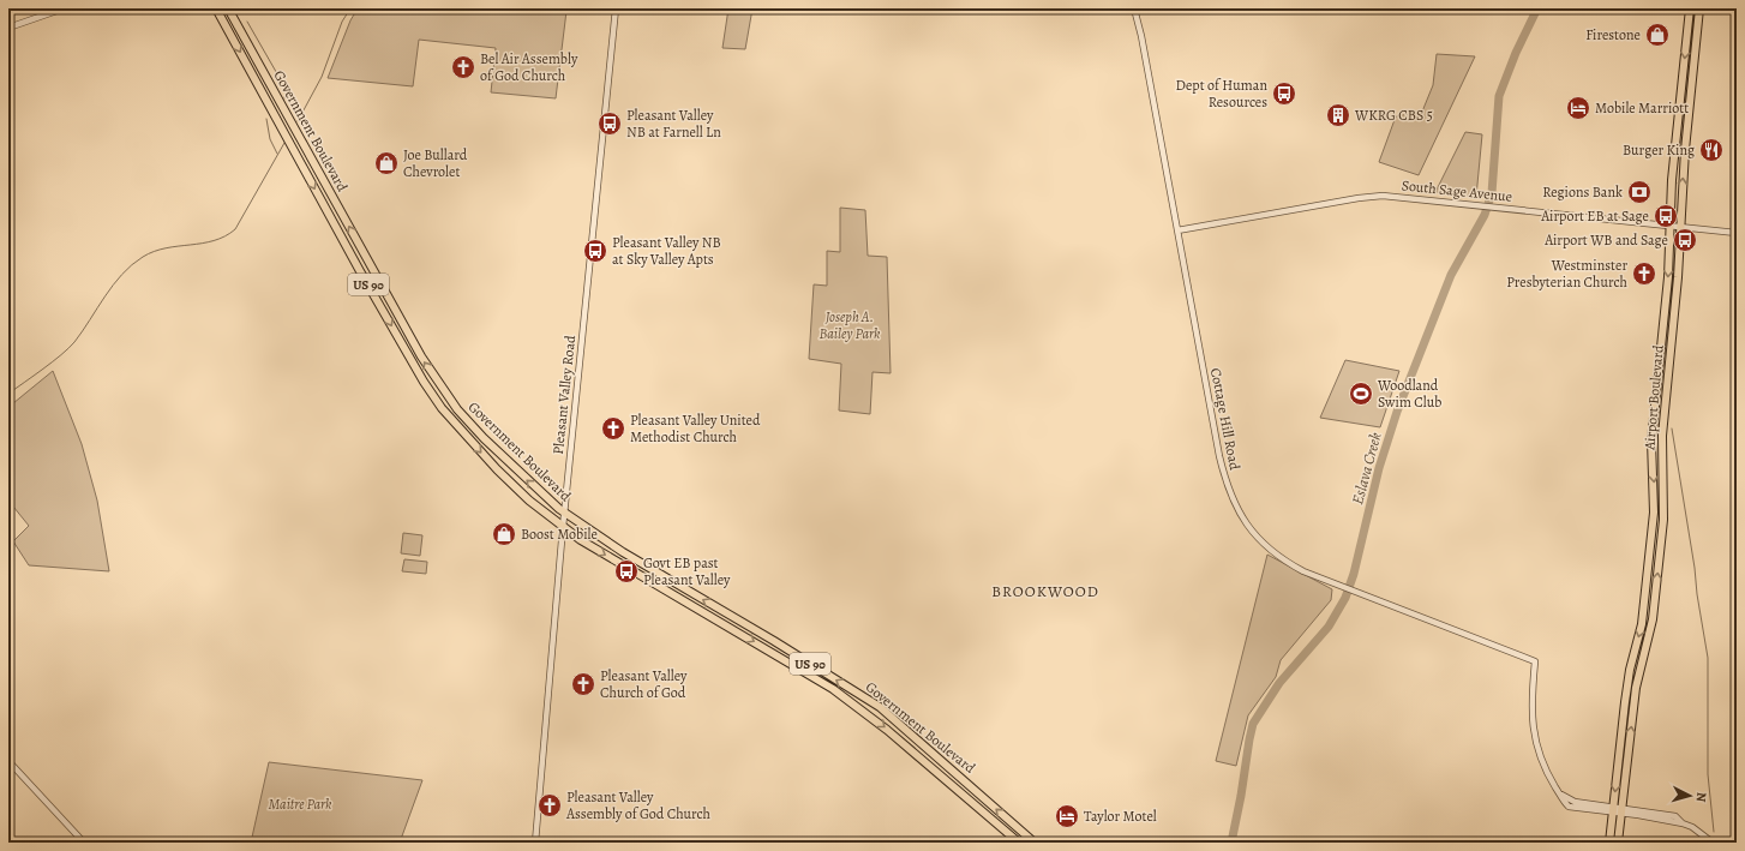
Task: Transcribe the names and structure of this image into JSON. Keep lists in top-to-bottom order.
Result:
{
  "streets": {
    "main road": ["Government Boulevard", "US 90", "Airport Boulevard"],
    "street": ["South Sage Avenue", "Pleasant Valley Road", "Cottage Hill Road"]
  },
  "crossings": [
    ["Government Boulevard", "Pleasant Valley Road"],
    ["South Sage Avenue", "Airport Boulevard"],
    ["South Sage Avenue", "Cottage Hill Road"]
  ],
  "districts": ["BROOKWOOD"],
  "water": ["Eslava Creek"],
  "parks": ["Joseph A. Bailey Park", "Maitre Park"],
  "places": {
    "shop": ["Firestone", "Joe Bullard Chevrolet", "Boost Mobile"],
    "church": [
      "Bel Air Assembly of God Church",
      "Westminster Presbyterian Church",
      "Pleasant Valley United Methodist Church",
      "Pleasant Valley Church of God",
      "Pleasant Valley Assembly of God Church"
    ],
    "bus stop": [
      "Dept of Human Resources",
      "Pleasant Valley NB at Farnell Ln",
      "Airport EB at Sage",
      "Airport WB and Sage",
      "Pleasant Valley NB at Sky Valley Apts",
      "Govt EB past Pleasant Valley"
    ],
    "hotel": ["Mobile Marriott", "Taylor Motel"],
    "building": ["WKRG CBS 5"],
    "restaurant": ["Burger King"],
    "bank": ["Regions Bank"],
    "sports": ["Woodland Swim Club"]
  },
  "north": "right"
}
